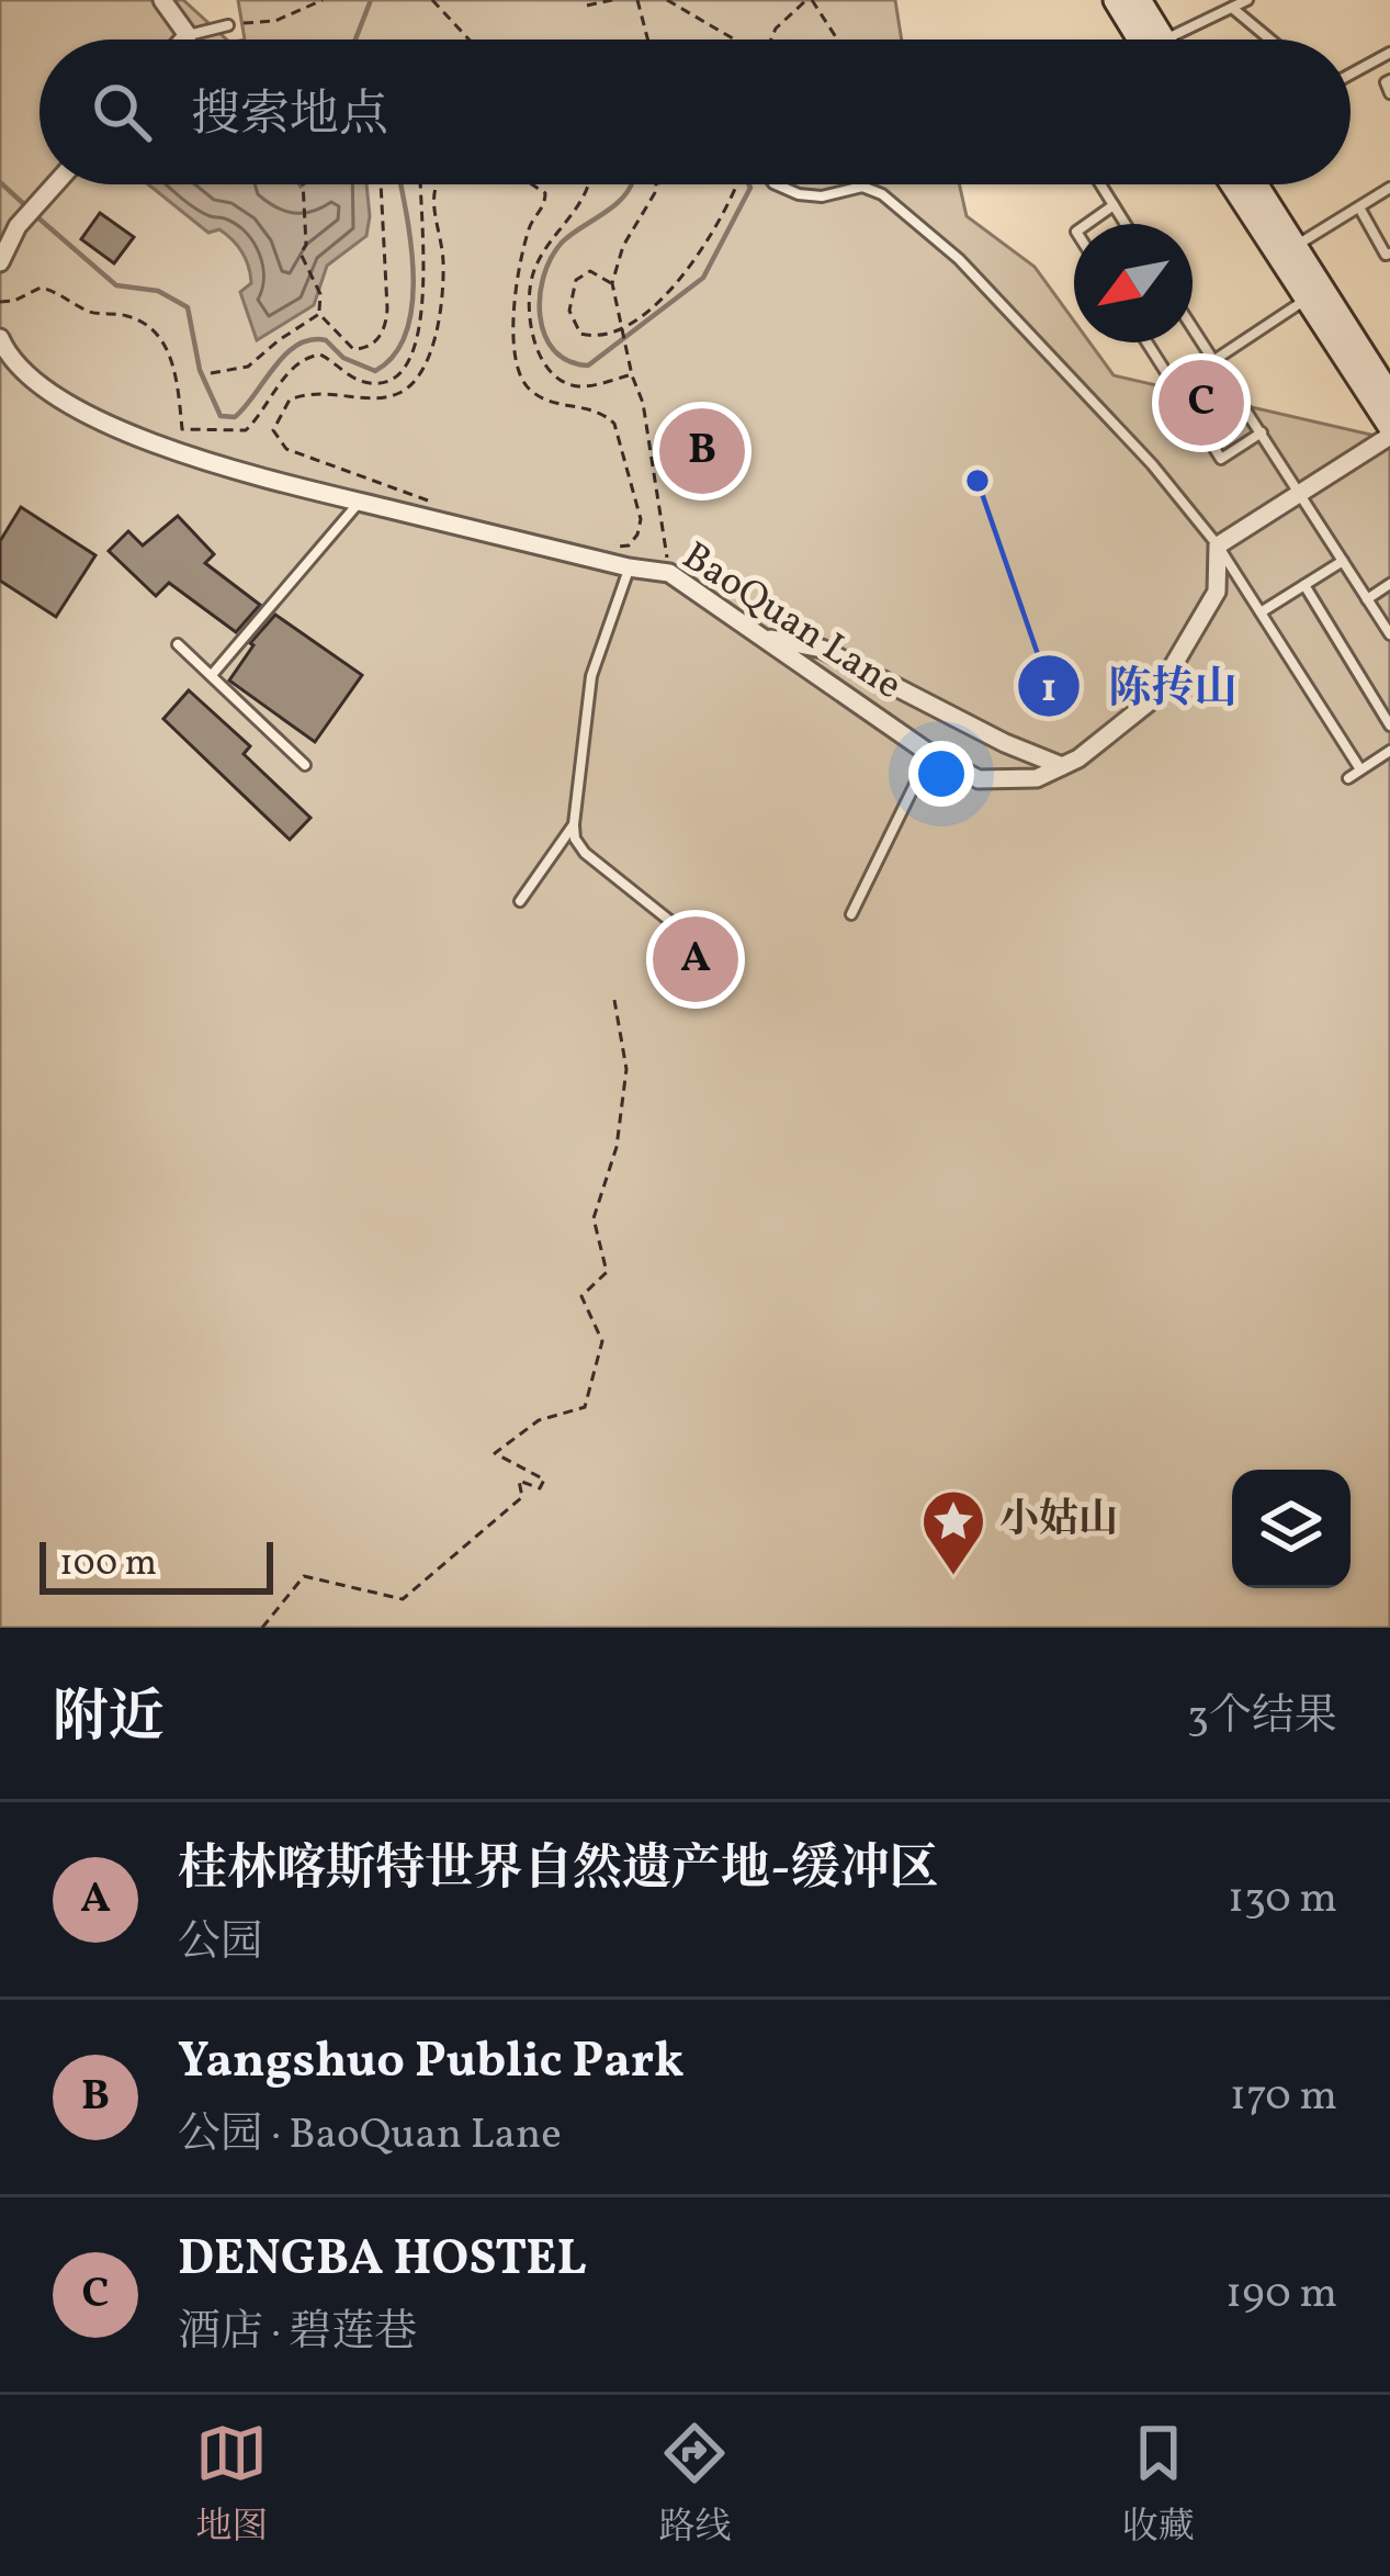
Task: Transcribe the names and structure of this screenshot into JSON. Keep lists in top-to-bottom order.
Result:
{
  "streets": {
    "street": ["BaoQuan Lane"]
  },
  "places": {
    "other": ["陈抟山"],
    "place": ["小姑山"]
  },
  "scale_bar": "100 m",
  "north": "bottom left",
  "page": {
    "search": "搜索地点",
    "pins": ["C", "B", "A"],
    "scale": "100 m",
    "heading": ["附近", "3个结果"],
    "list": [
      {
        "mark": "A",
        "name": "桂林喀斯特世界自然遗产地-缓冲区",
        "note": "公园",
        "value": "130 m"
      },
      {
        "mark": "B",
        "name": "Yangshuo Public Park",
        "note": "公园 · BaoQuan Lane",
        "value": "170 m"
      },
      {
        "mark": "C",
        "name": "DENGBA HOSTEL",
        "note": "酒店 · 碧莲巷",
        "value": "190 m"
      }
    ],
    "nav": ["地图", "路线", "收藏"]
  }
}
